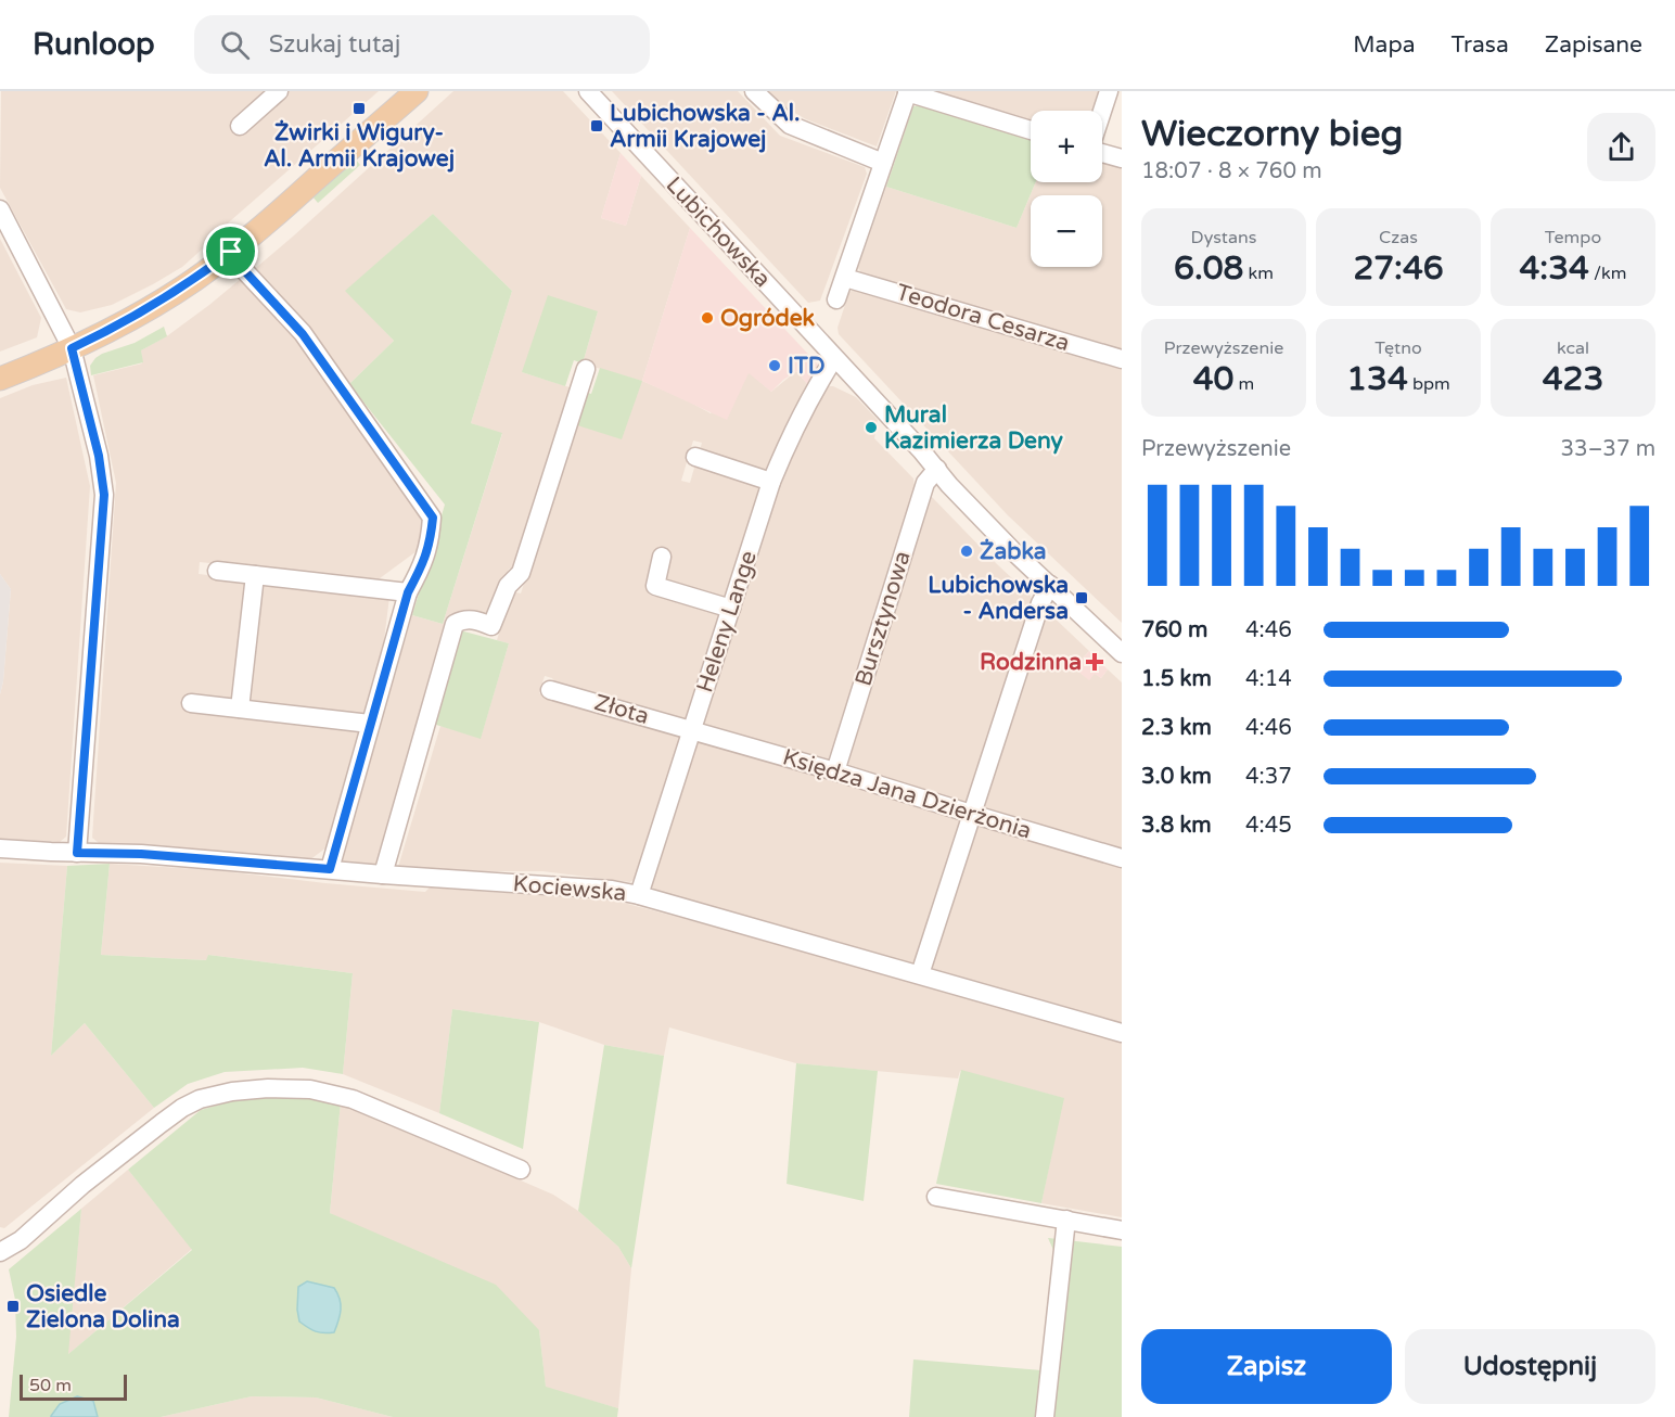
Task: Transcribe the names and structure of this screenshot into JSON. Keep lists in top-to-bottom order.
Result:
{
  "streets": {
    "street": [
      "Lubichowska",
      "Teodora Cesarza",
      "Bursztynowa",
      "Heleny Lange",
      "Złota",
      "Księdza Jana Dzierżonia",
      "Kociewska"
    ]
  },
  "crossings": [
    ["Lubichowska", "Bursztynowa"],
    ["Lubichowska", "Heleny Lange"],
    ["Bursztynowa", "Księdza Jana Dzierżonia"],
    ["Heleny Lange", "Złota"],
    ["Heleny Lange", "Księdza Jana Dzierżonia"],
    ["Heleny Lange", "Kociewska"],
    ["Złota", "Księdza Jana Dzierżonia"]
  ],
  "places": {
    "transit": [
      "Żwirki i Wigury- Al. Armii Krajowej",
      "Lubichowska - Al. Armii Krajowej",
      "Lubichowska - Andersa",
      "Osiedle Zielona Dolina"
    ],
    "other": [
      "Ogródek",
      "ITD",
      "Mural Kazimierza Deny",
      "Żabka"
    ],
    "health": ["Rodzinna"]
  },
  "scale_bar": "50 m",
  "page": {
    "header": "Runloop",
    "search": "Szukaj tutaj",
    "nav": ["Mapa", "Trasa", "Zapisane"],
    "heading": ["Wieczorny bieg", "18:07 · 8 × 760 m"],
    "map_buttons": ["+", "−"],
    "stats": [
      ["Dystans", "6.08 km"],
      ["Czas", "27:46"],
      ["Tempo", "4:34 /km"],
      ["Przewyższenie", "40 m"],
      ["Tętno", "134 bpm"],
      ["kcal", "423"]
    ],
    "chart": ["Przewyższenie", "33–37 m"],
    "list": [
      {
        "name": "760 m",
        "note": "4:46"
      },
      {
        "name": "1.5 km",
        "note": "4:14"
      },
      {
        "name": "2.3 km",
        "note": "4:46"
      },
      {
        "name": "3.0 km",
        "note": "4:37"
      },
      {
        "name": "3.8 km",
        "note": "4:45"
      }
    ],
    "buttons": ["Zapisz", "Udostępnij"],
    "scale": "50 m"
  }
}
